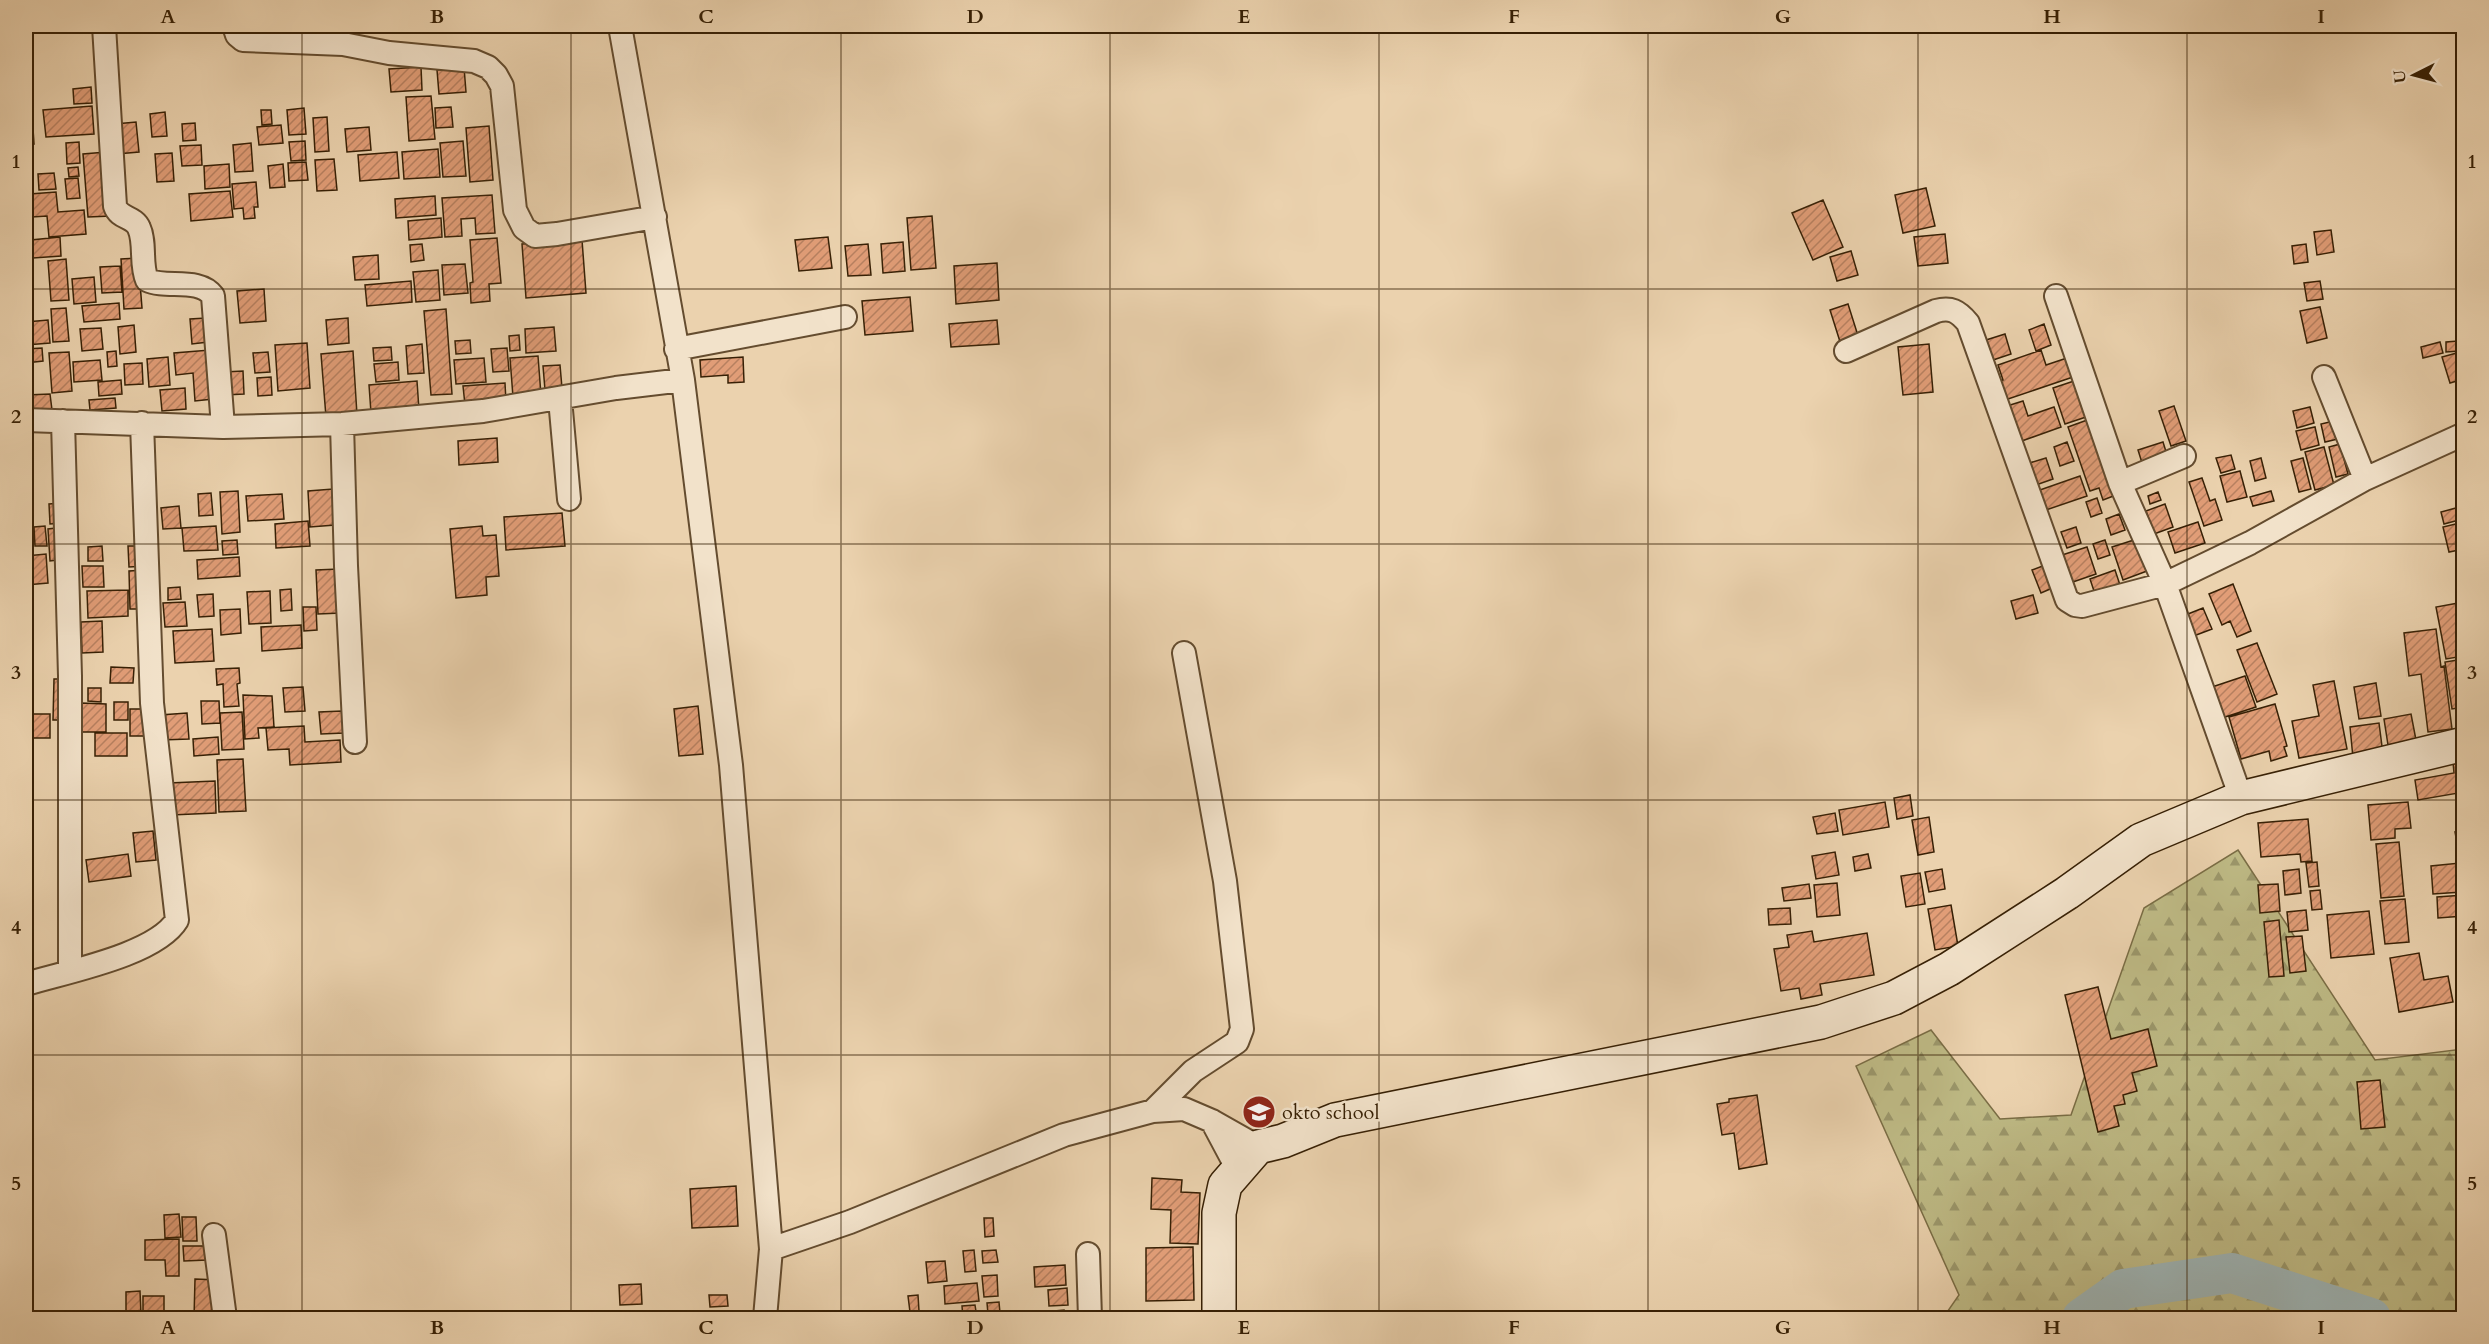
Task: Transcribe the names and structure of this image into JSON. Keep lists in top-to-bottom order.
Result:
{
  "places": {
    "school or university": ["okto school"]
  },
  "north": "left",
  "grid": {
    "columns": [
      "A",
      "B",
      "C",
      "D",
      "E",
      "F",
      "G",
      "H",
      "I"
    ],
    "rows": [
      "1",
      "2",
      "3",
      "4",
      "5"
    ]
  }
}
